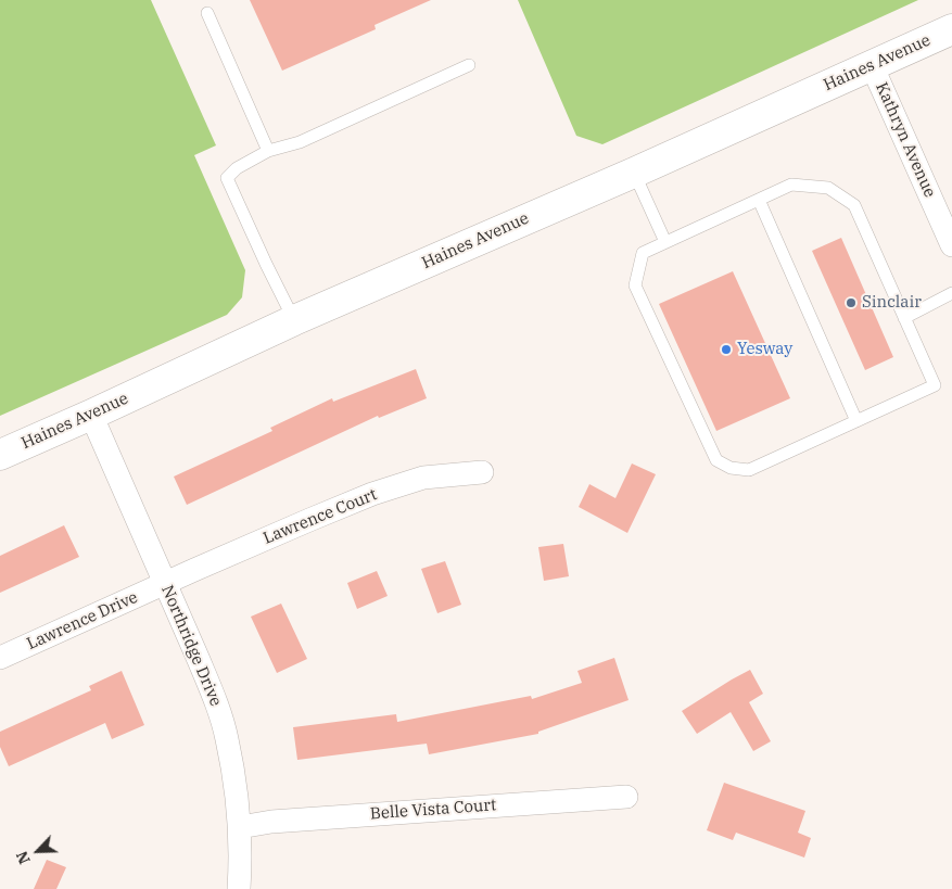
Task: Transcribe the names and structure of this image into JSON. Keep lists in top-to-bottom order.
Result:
{
  "streets": {
    "main road": ["Haines Avenue"],
    "street": [
      "Kathryn Avenue",
      "Lawrence Court",
      "Lawrence Drive",
      "Northridge Drive",
      "Belle Vista Court"
    ]
  },
  "crossings": [
    ["Haines Avenue", "Kathryn Avenue"],
    ["Haines Avenue", "Northridge Drive"],
    ["Lawrence Court", "Lawrence Drive"],
    ["Lawrence Court", "Northridge Drive"],
    ["Lawrence Drive", "Northridge Drive"],
    ["Northridge Drive", "Belle Vista Court"]
  ],
  "places": ["Sinclair", "Yesway"],
  "north": "bottom left"
}
